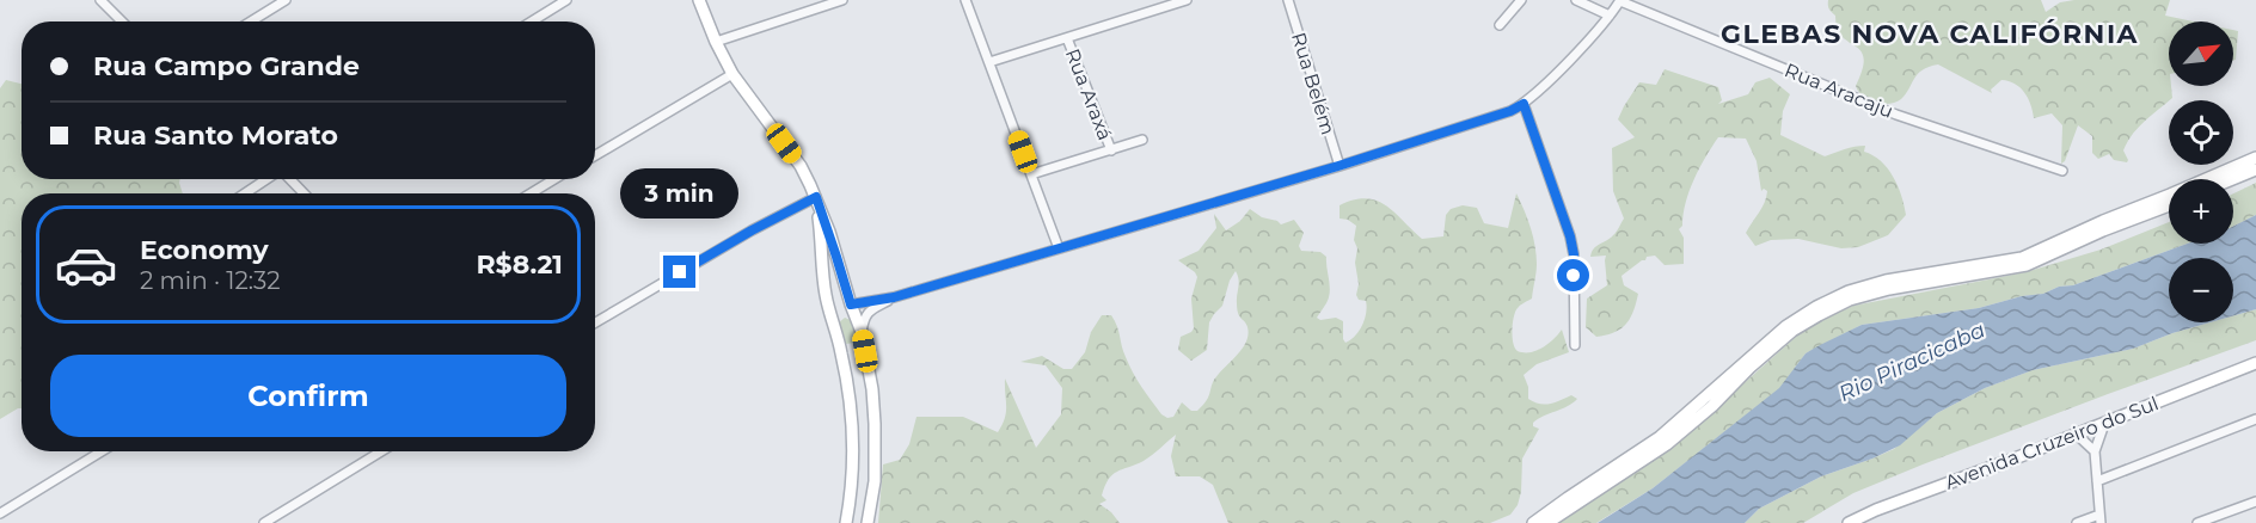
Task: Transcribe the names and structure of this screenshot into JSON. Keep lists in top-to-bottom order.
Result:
{
  "streets": {
    "main road": ["Avenida Cruzeiro do Sul"],
    "street": ["Rua Belém", "Rua Aracaju", "Rua Araxá"]
  },
  "districts": ["GLEBAS NOVA CALIFÓRNIA"],
  "water": ["Rio Piracicaba"],
  "north": "top right",
  "page": {
    "map_buttons": ["+", "−"],
    "banner": ["Rua Campo Grande", "Rua Santo Morato"],
    "bubble": "3 min",
    "list": [
      {
        "name": "Economy",
        "note": "2 min · 12:32",
        "value": "R$8.21"
      }
    ],
    "buttons": "Confirm"
  }
}
